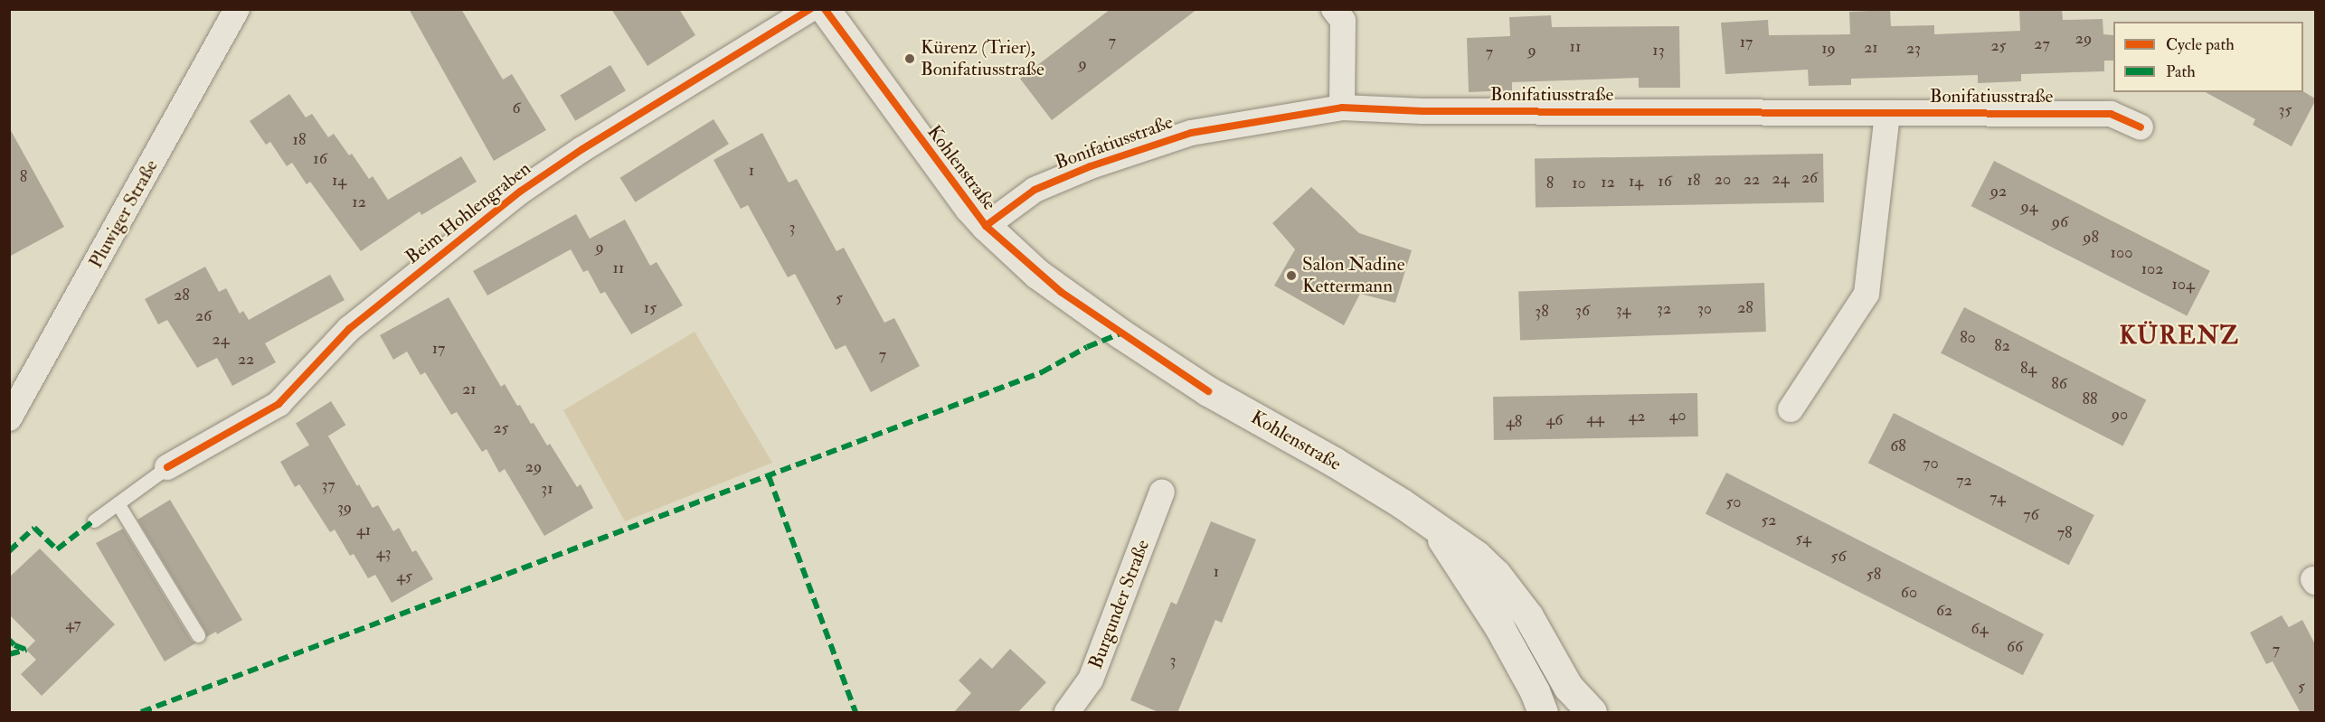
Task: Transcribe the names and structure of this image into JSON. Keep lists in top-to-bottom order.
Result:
{
  "streets": {
    "main road": ["Kohlenstraße"],
    "street": [
      "Bonifatiusstraße",
      "Beim Hohlengraben",
      "Pluwiger Straße",
      "Burgunder Straße"
    ]
  },
  "crossings": [
    ["Bonifatiusstraße", "Kohlenstraße"]
  ],
  "districts": ["KÜRENZ"],
  "places": ["Kürenz (Trier), Bonifatiusstraße", "Salon Nadine Kettermann"],
  "house_numbers": [
    "29",
    "7",
    "17",
    "27",
    "25",
    "11",
    "21",
    "19",
    "23",
    "9",
    "13",
    "7",
    "9",
    "6",
    "35",
    "18",
    "16",
    "1",
    "8",
    "26",
    "24",
    "20",
    "22",
    "14",
    "18",
    "14",
    "16",
    "12",
    "8",
    "10",
    "92",
    "12",
    "94",
    "96",
    "3",
    "98",
    "9",
    "100",
    "11",
    "102",
    "104",
    "28",
    "5",
    "15",
    "28",
    "32",
    "30",
    "34",
    "36",
    "38",
    "26",
    "80",
    "24",
    "82",
    "17",
    "7",
    "22",
    "84",
    "86",
    "21",
    "88",
    "90",
    "40",
    "42",
    "44",
    "46",
    "48",
    "25",
    "68",
    "70",
    "29",
    "72",
    "37",
    "31",
    "74",
    "50",
    "39",
    "76",
    "52",
    "41",
    "78",
    "54",
    "43",
    "56",
    "1",
    "58",
    "45",
    "60",
    "62",
    "47",
    "64",
    "66",
    "7",
    "3",
    "5"
  ],
  "legend": ["Cycle path", "Path"]
}
